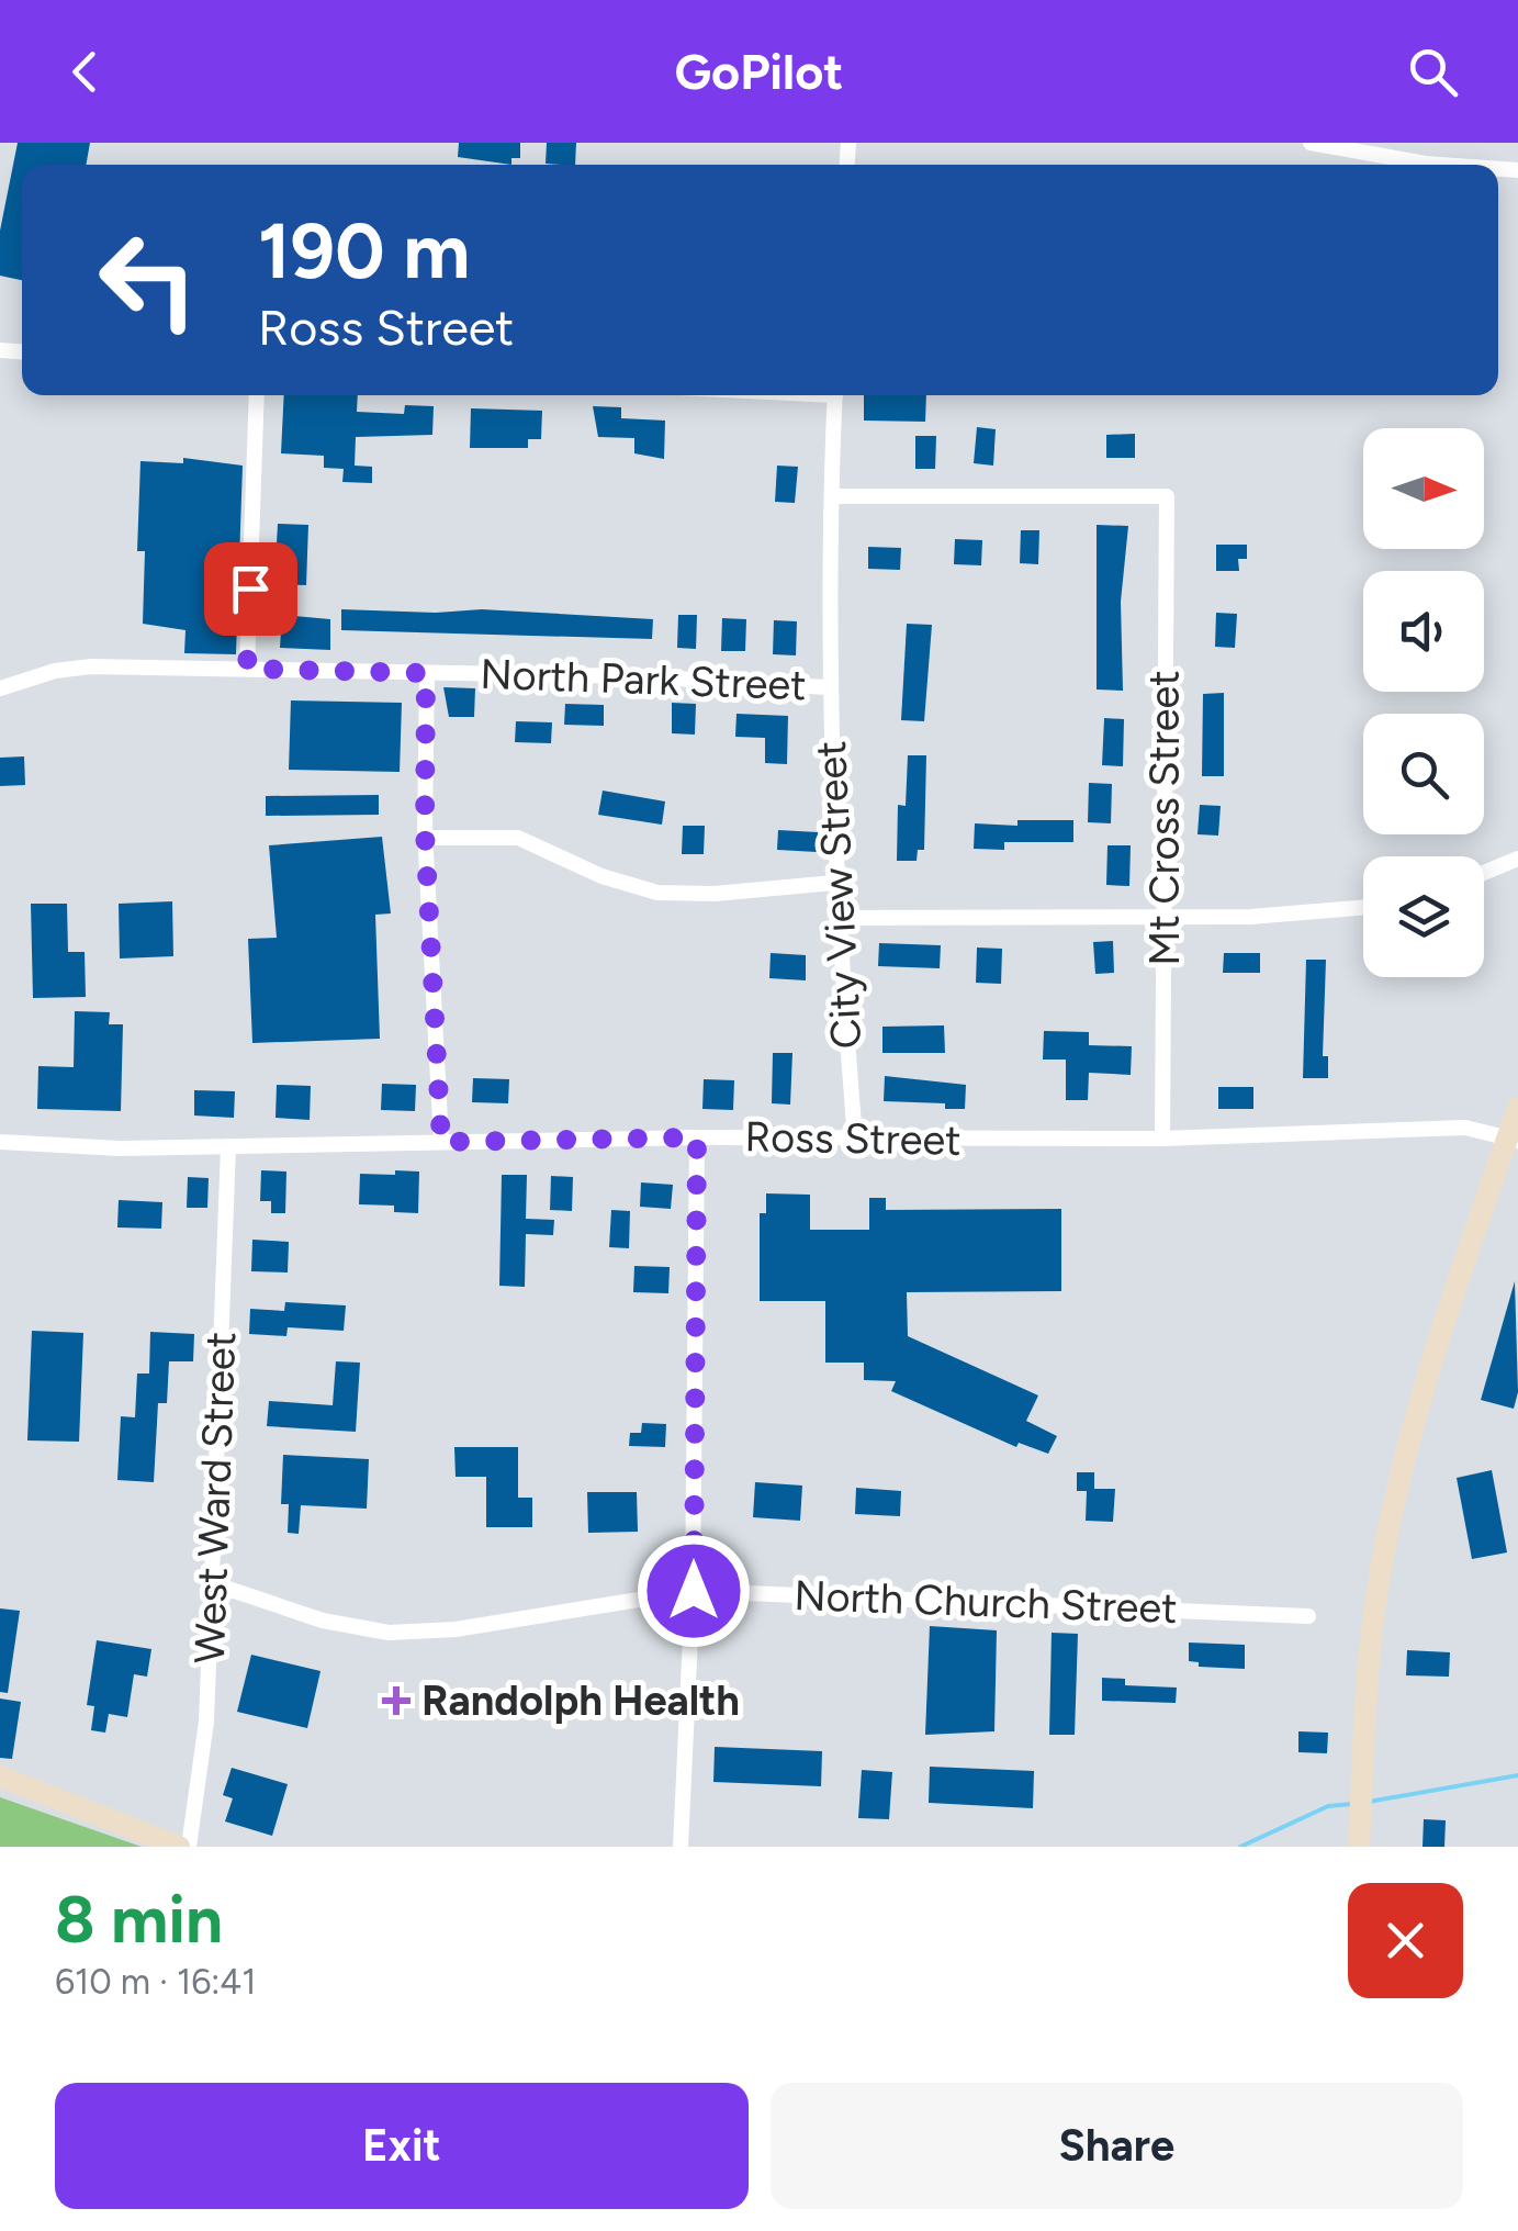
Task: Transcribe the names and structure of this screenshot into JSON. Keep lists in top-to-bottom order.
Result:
{
  "streets": {
    "street": [
      "North Park Street",
      "Mt Cross Street",
      "City View Street",
      "Ross Street",
      "West Ward Street",
      "North Church Street"
    ]
  },
  "crossings": [
    ["North Park Street", "City View Street"],
    ["Mt Cross Street", "City View Street"],
    ["Mt Cross Street", "Ross Street"],
    ["City View Street", "Ross Street"],
    ["Ross Street", "West Ward Street"],
    ["West Ward Street", "North Church Street"]
  ],
  "places": {
    "health": ["Randolph Health"]
  },
  "north": "right",
  "page": {
    "header": "GoPilot",
    "turn": ["190 m", "Ross Street"],
    "heading": ["8 min", "610 m · 16:41"],
    "buttons": ["Exit", "Share"]
  }
}
